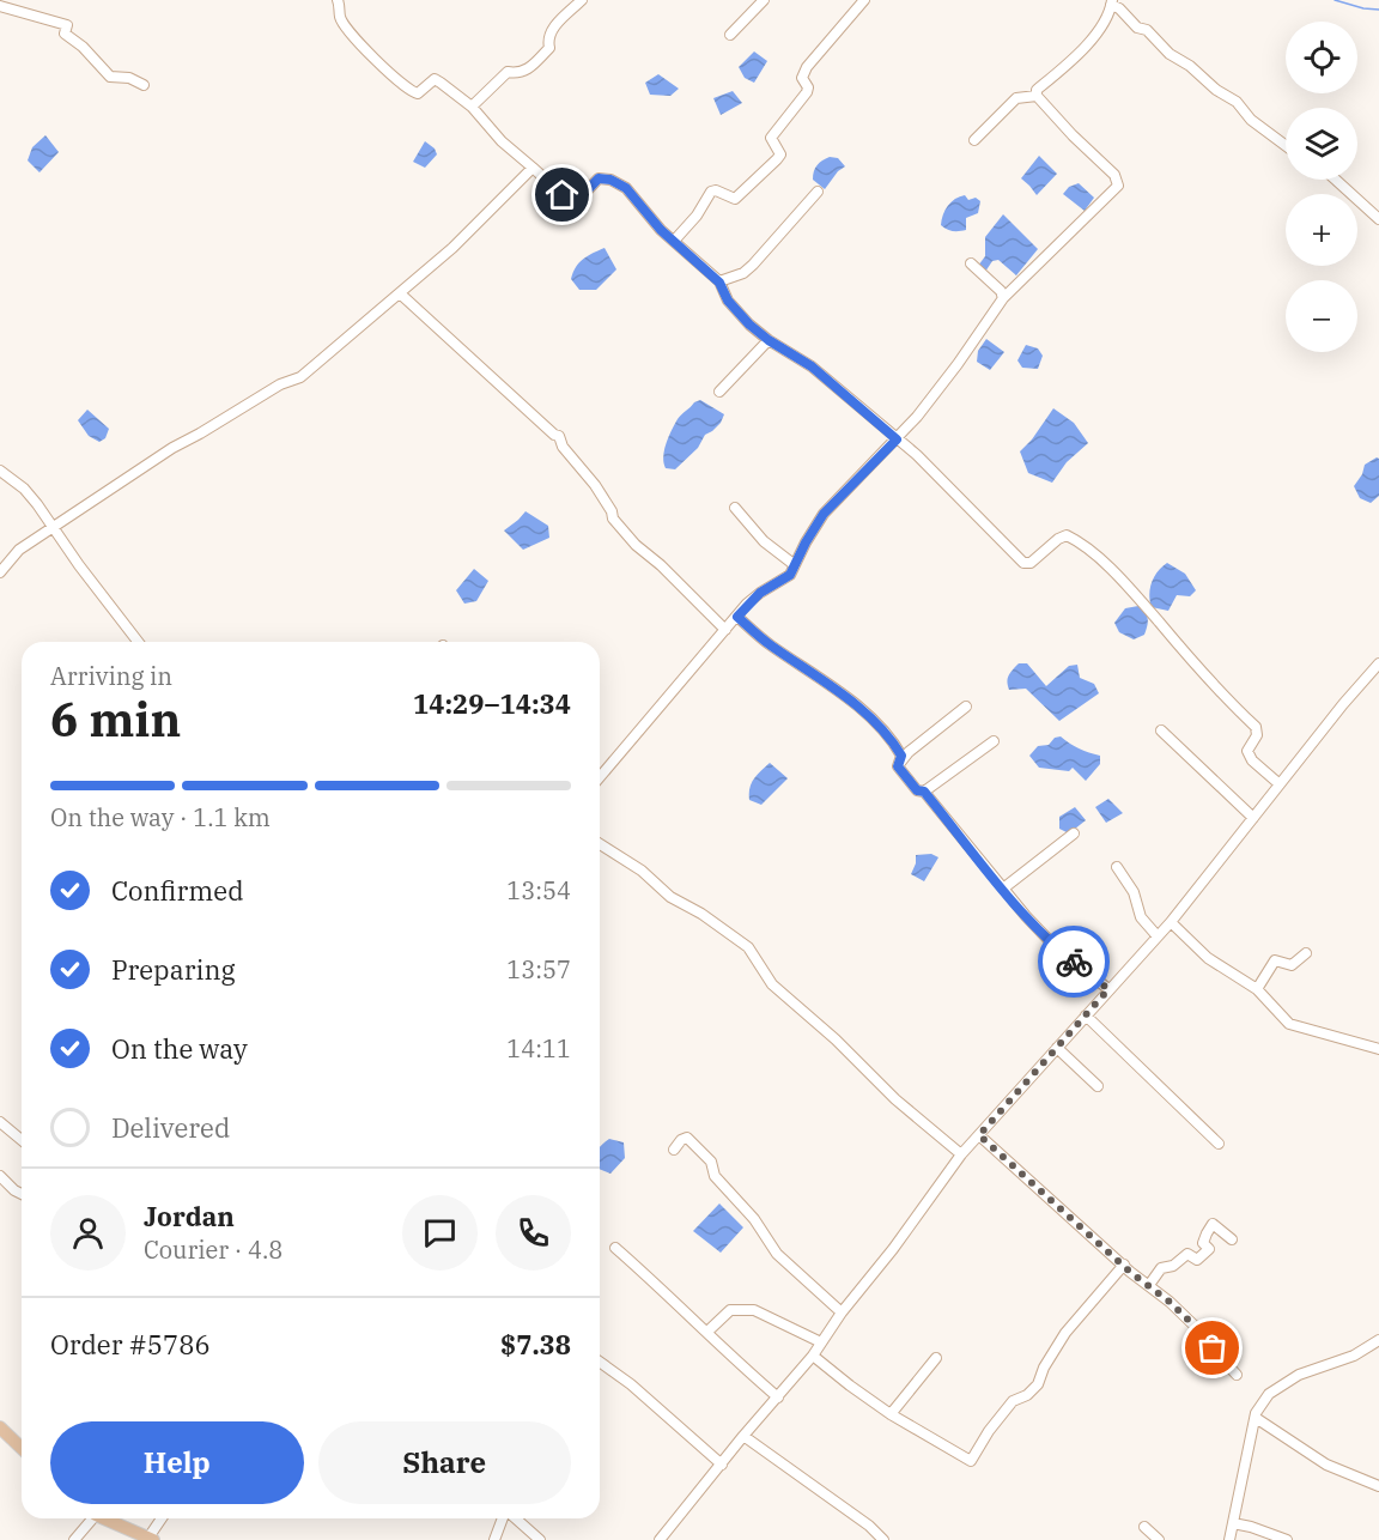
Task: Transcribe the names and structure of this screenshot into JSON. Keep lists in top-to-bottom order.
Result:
{
  "page": {
    "map_buttons": ["+", "−"],
    "heading": ["6 min", "Arriving in", "14:29–14:34"],
    "panel": [
      "Jordan",
      "Courier · 4.8",
      "Order #5786",
      "$7.38"
    ],
    "bar": "On the way · 1.1 km",
    "list": [
      ["Confirmed", "13:54"],
      ["Preparing", "13:57"],
      ["On the way", "14:11"],
      "Delivered"
    ],
    "buttons": ["Help", "Share"]
  }
}
